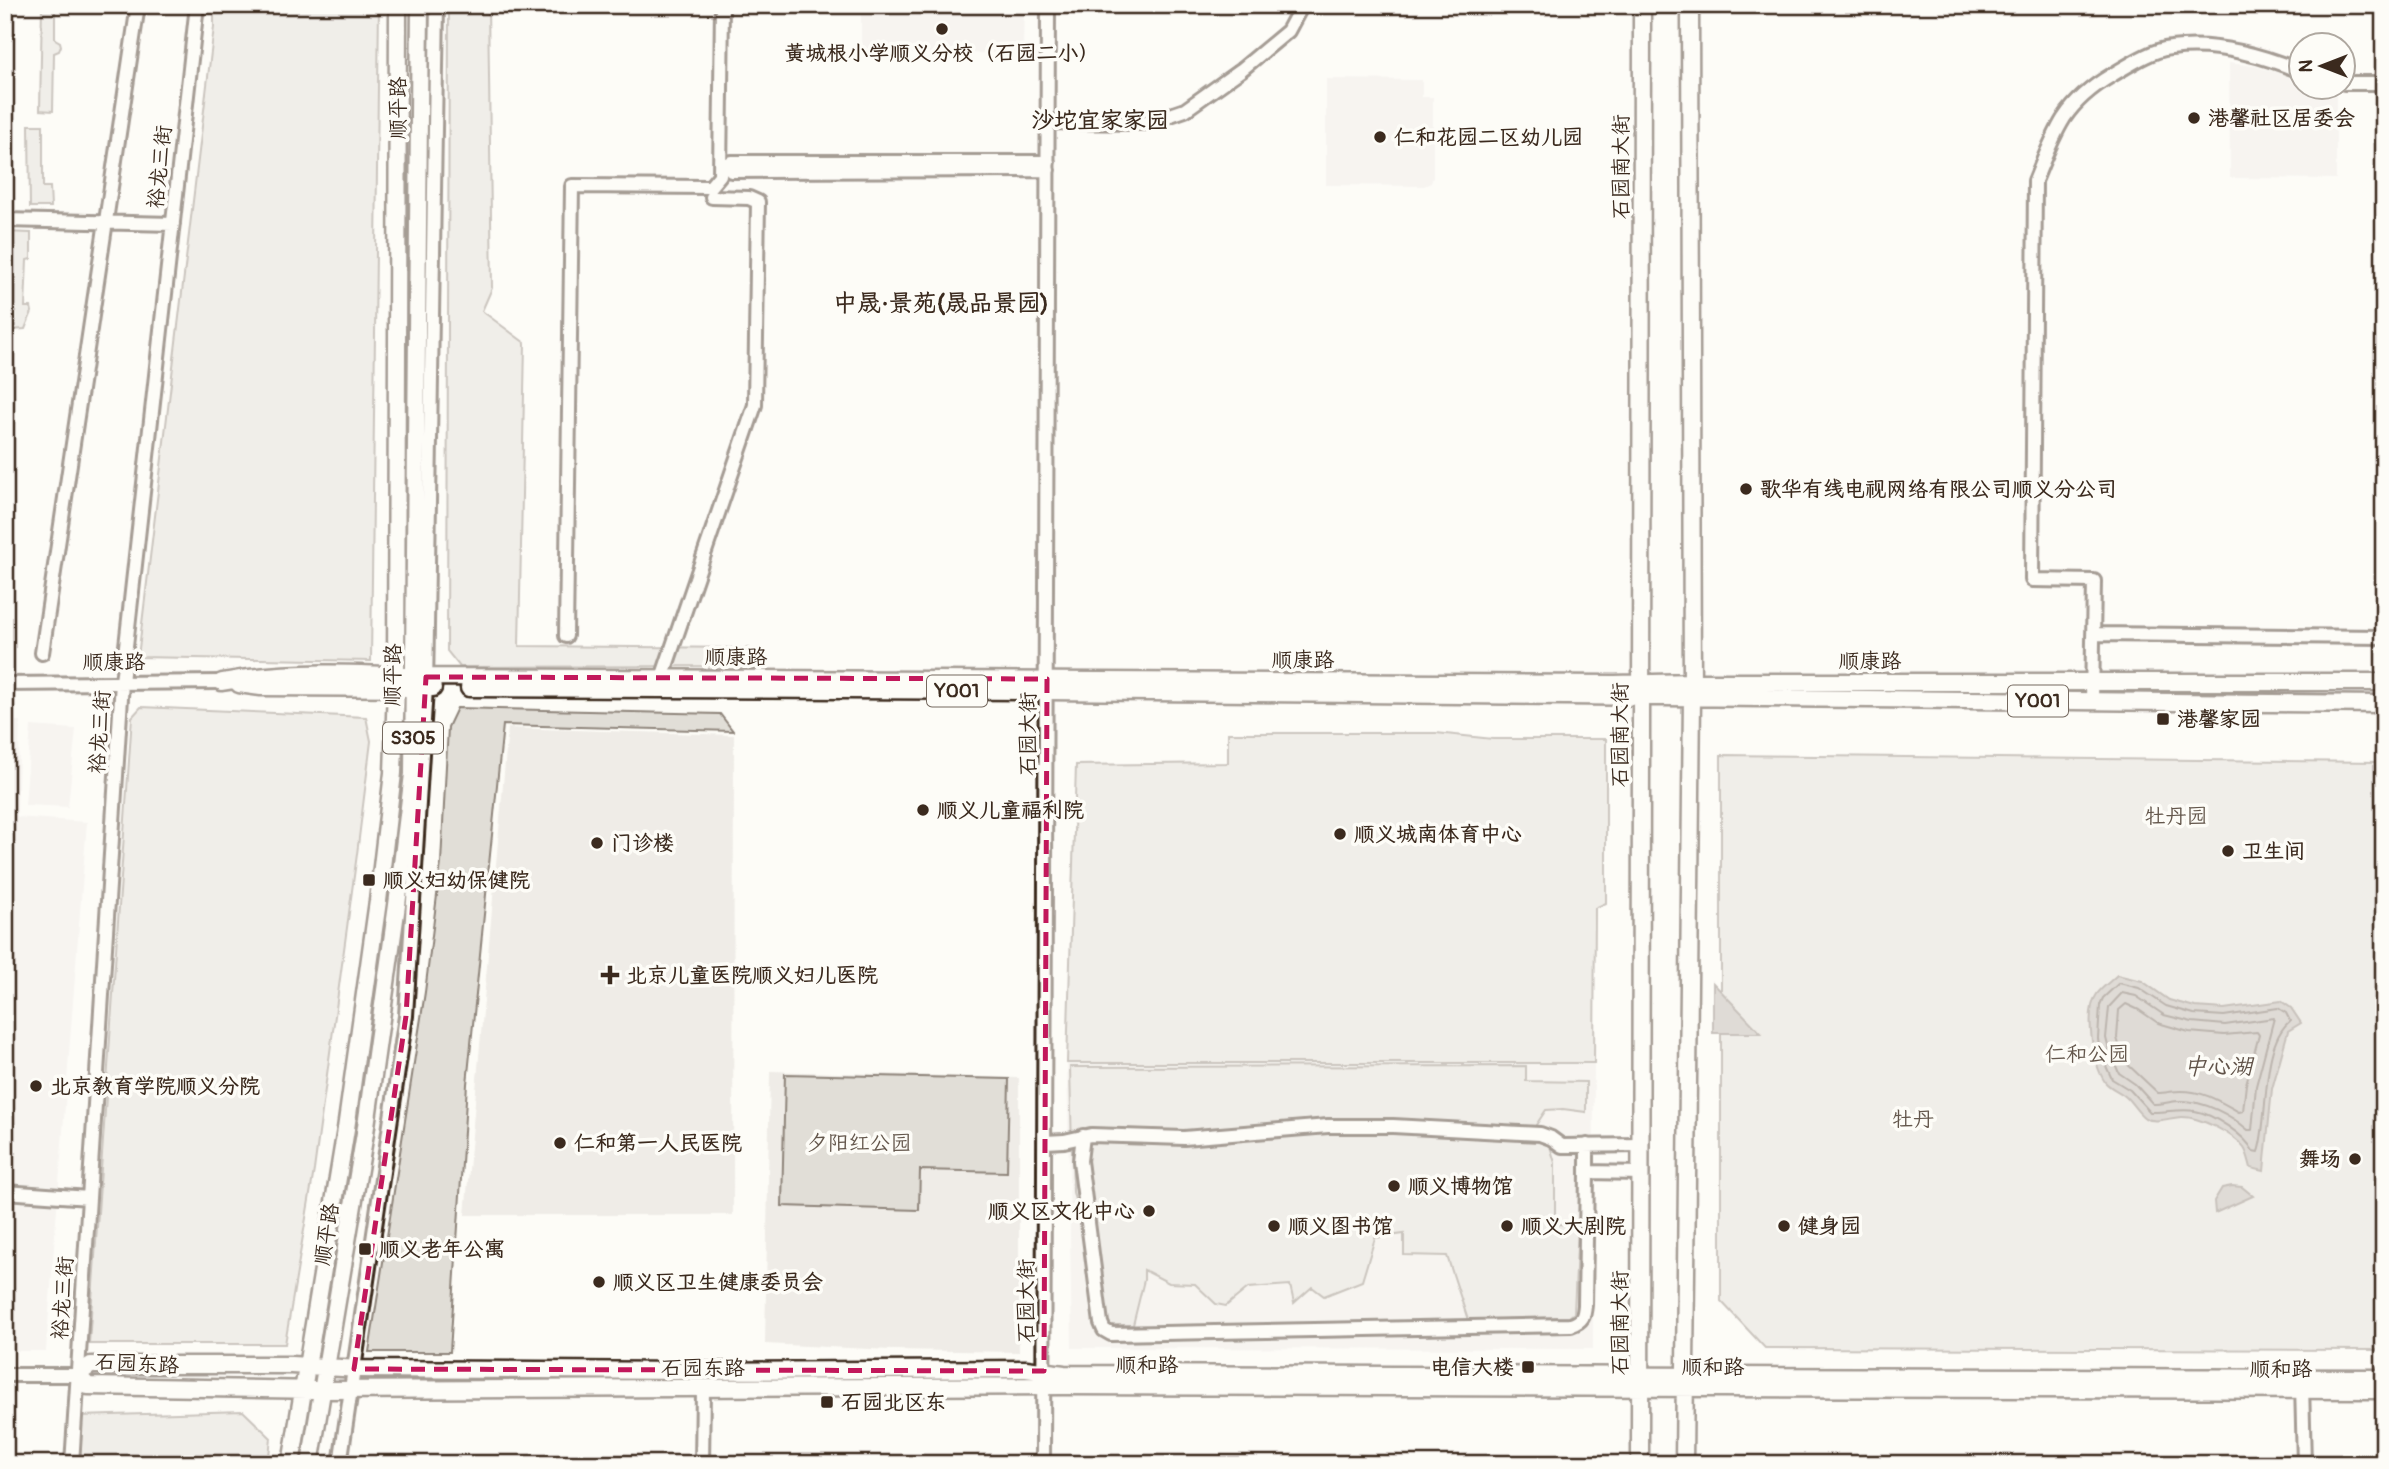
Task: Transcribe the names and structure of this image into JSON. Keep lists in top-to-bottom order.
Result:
{
  "streets": {
    "main road": [
      "顺平路",
      "石园南大街",
      "顺康路",
      "Y001",
      "S305",
      "石园东路",
      "顺和路"
    ],
    "street": ["裕龙三街", "石园大街"]
  },
  "crossings": [
    ["顺平路", "顺康路"],
    ["顺平路", "石园东路"],
    ["裕龙三街", "顺康路"],
    ["裕龙三街", "石园东路"],
    ["石园南大街", "顺康路"],
    ["石园南大街", "顺和路"],
    ["顺康路", "石园大街"],
    ["石园大街", "石园东路"],
    ["石园大街", "顺和路"],
    ["石园东路", "顺和路"]
  ],
  "districts": ["沙坨宜家家园", "中晟·景苑(晟品景园)"],
  "water": ["中心湖"],
  "parks": [
    "牡丹园",
    "仁和公园",
    "牡丹",
    "夕阳红公园"
  ],
  "places": {
    "other": [
      "黄城根小学顺义分校（石园二小）",
      "港馨社区居委会",
      "仁和花园二区幼儿园",
      "歌华有线电视网络有限公司顺义分公司",
      "顺义儿童福利院",
      "顺义城南体育中心",
      "门诊楼",
      "卫生间",
      "北京教育学院顺义分院",
      "仁和第一人民医院",
      "舞场",
      "顺义博物馆",
      "顺义区文化中心",
      "顺义图书馆",
      "顺义大剧院",
      "健身园",
      "顺义区卫生健康委员会"
    ],
    "transit": [
      "港馨家园",
      "顺义妇幼保健院",
      "顺义老年公寓",
      "电信大楼",
      "石园北区东"
    ],
    "health": ["北京儿童医院顺义妇儿医院"]
  },
  "north": "left"
}
